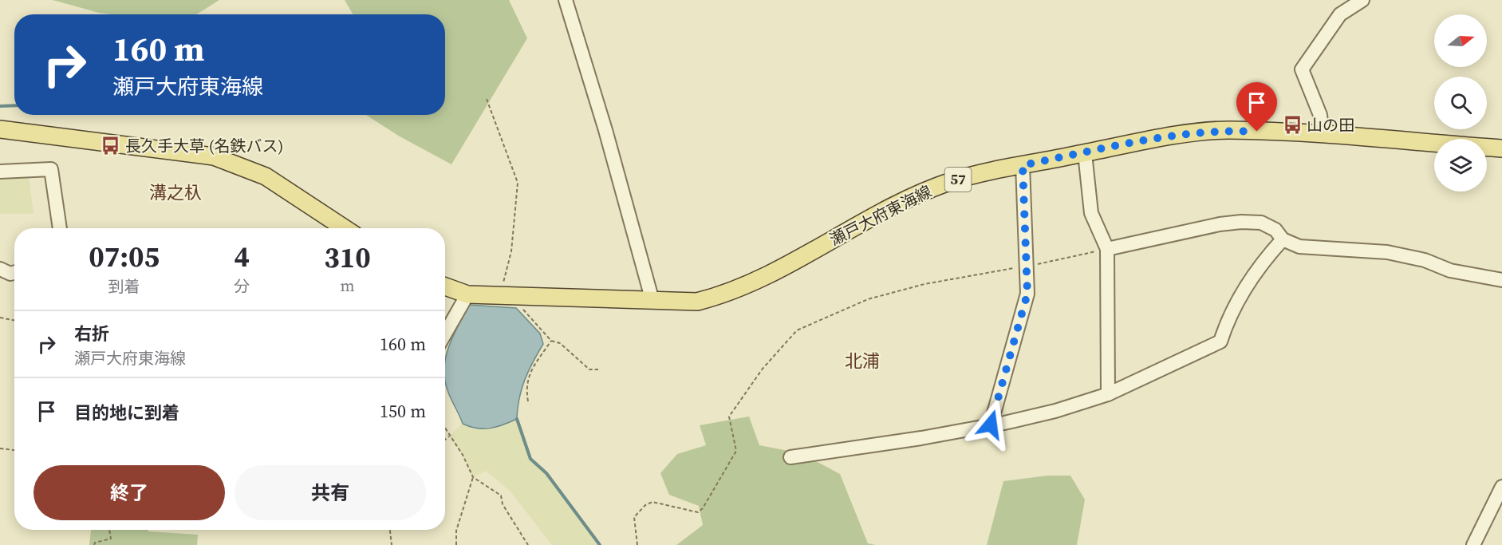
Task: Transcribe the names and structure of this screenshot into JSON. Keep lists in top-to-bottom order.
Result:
{
  "streets": {
    "main road": ["57", "瀬戸大府東海線"]
  },
  "districts": ["溝之杁", "北浦"],
  "places": {
    "bus stop": ["山の田", "長久手大草 (名鉄バス)"]
  },
  "north": "right",
  "page": {
    "turn": ["160 m", "瀬戸大府東海線"],
    "eta": [
      "07:05",
      "到着",
      "4",
      "分",
      "310",
      "m"
    ],
    "list": [
      {
        "name": "右折",
        "note": "瀬戸大府東海線",
        "value": "160 m"
      },
      {
        "name": "目的地に到着",
        "value": "150 m"
      }
    ],
    "buttons": ["終了", "共有"]
  }
}
